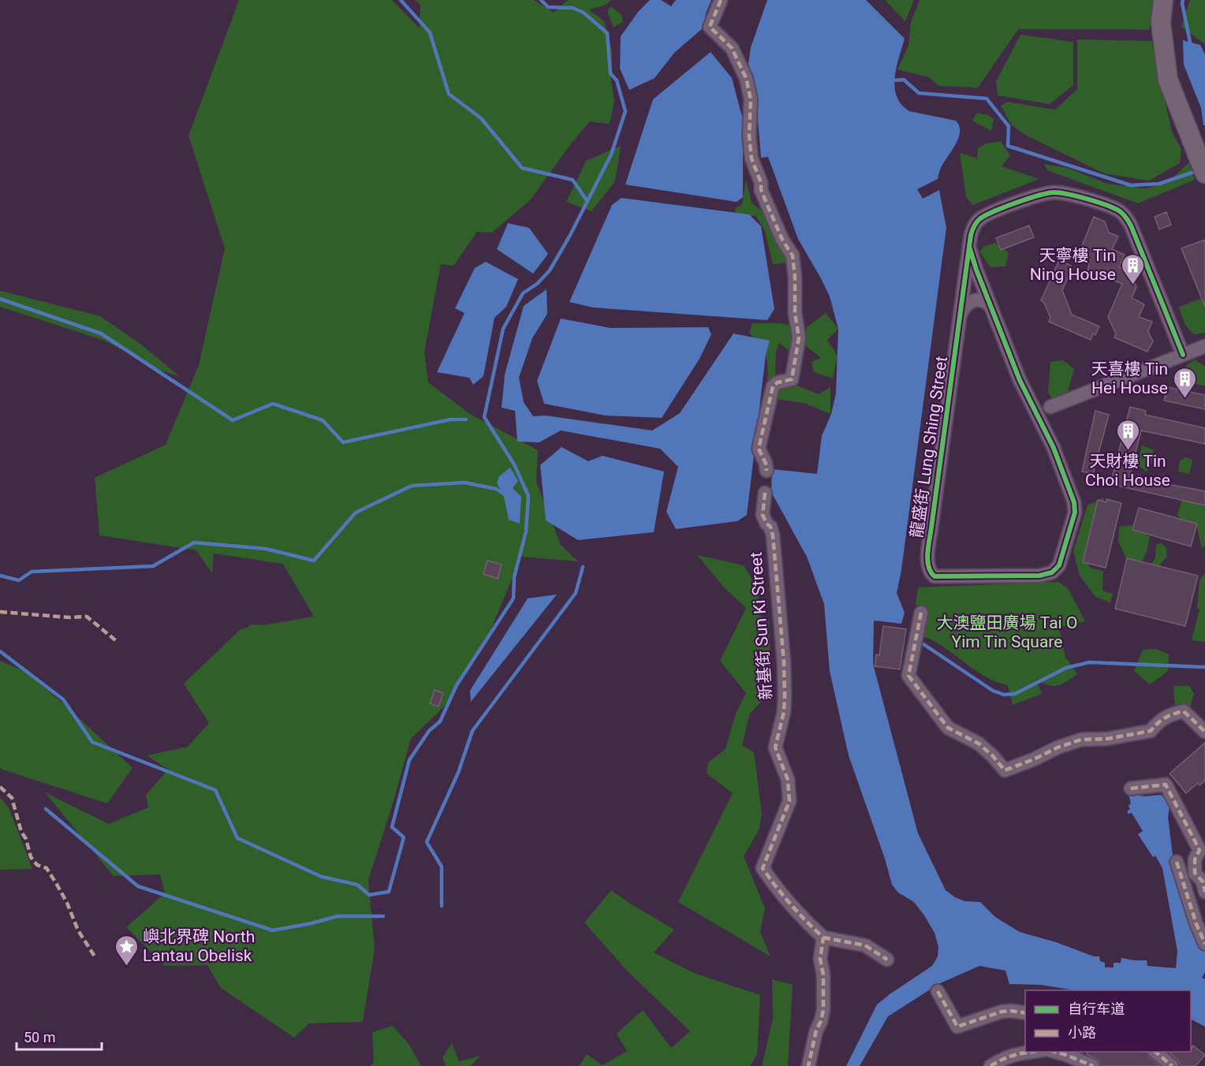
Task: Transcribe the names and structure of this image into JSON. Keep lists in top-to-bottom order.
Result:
{
  "streets": {
    "street": ["龍盛街 Lung Shing Street", "新基街 Sun Ki Street"]
  },
  "parks": ["大澳鹽田廣場 Tai O Yim Tin Square"],
  "places": {
    "building": ["天寧樓 Tin Ning House", "天喜樓 Tin Hei House", "天財樓 Tin Choi House"],
    "place": ["嶼北界碑 North Lantau Obelisk"]
  },
  "legend": ["自行车道", "小路"],
  "scale_bar": "50 m"
}
